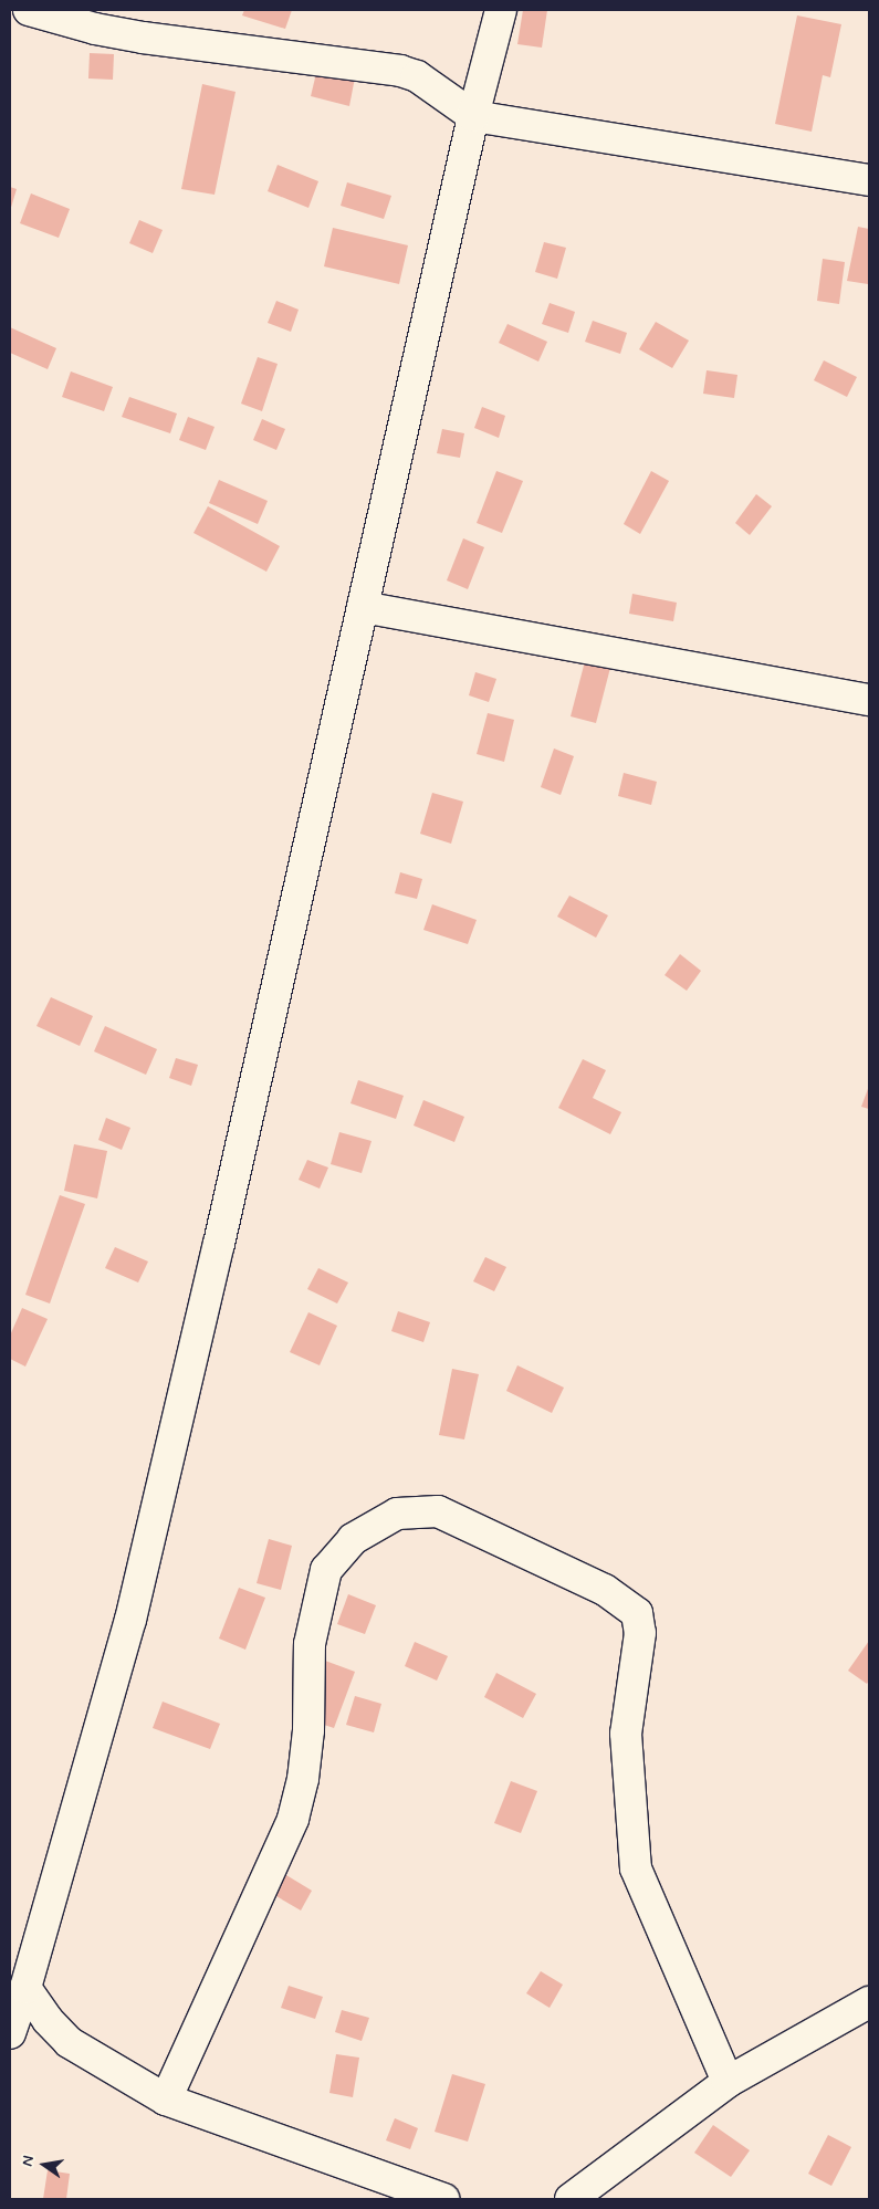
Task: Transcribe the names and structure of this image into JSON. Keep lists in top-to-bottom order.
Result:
{
  "north": "left"
}
